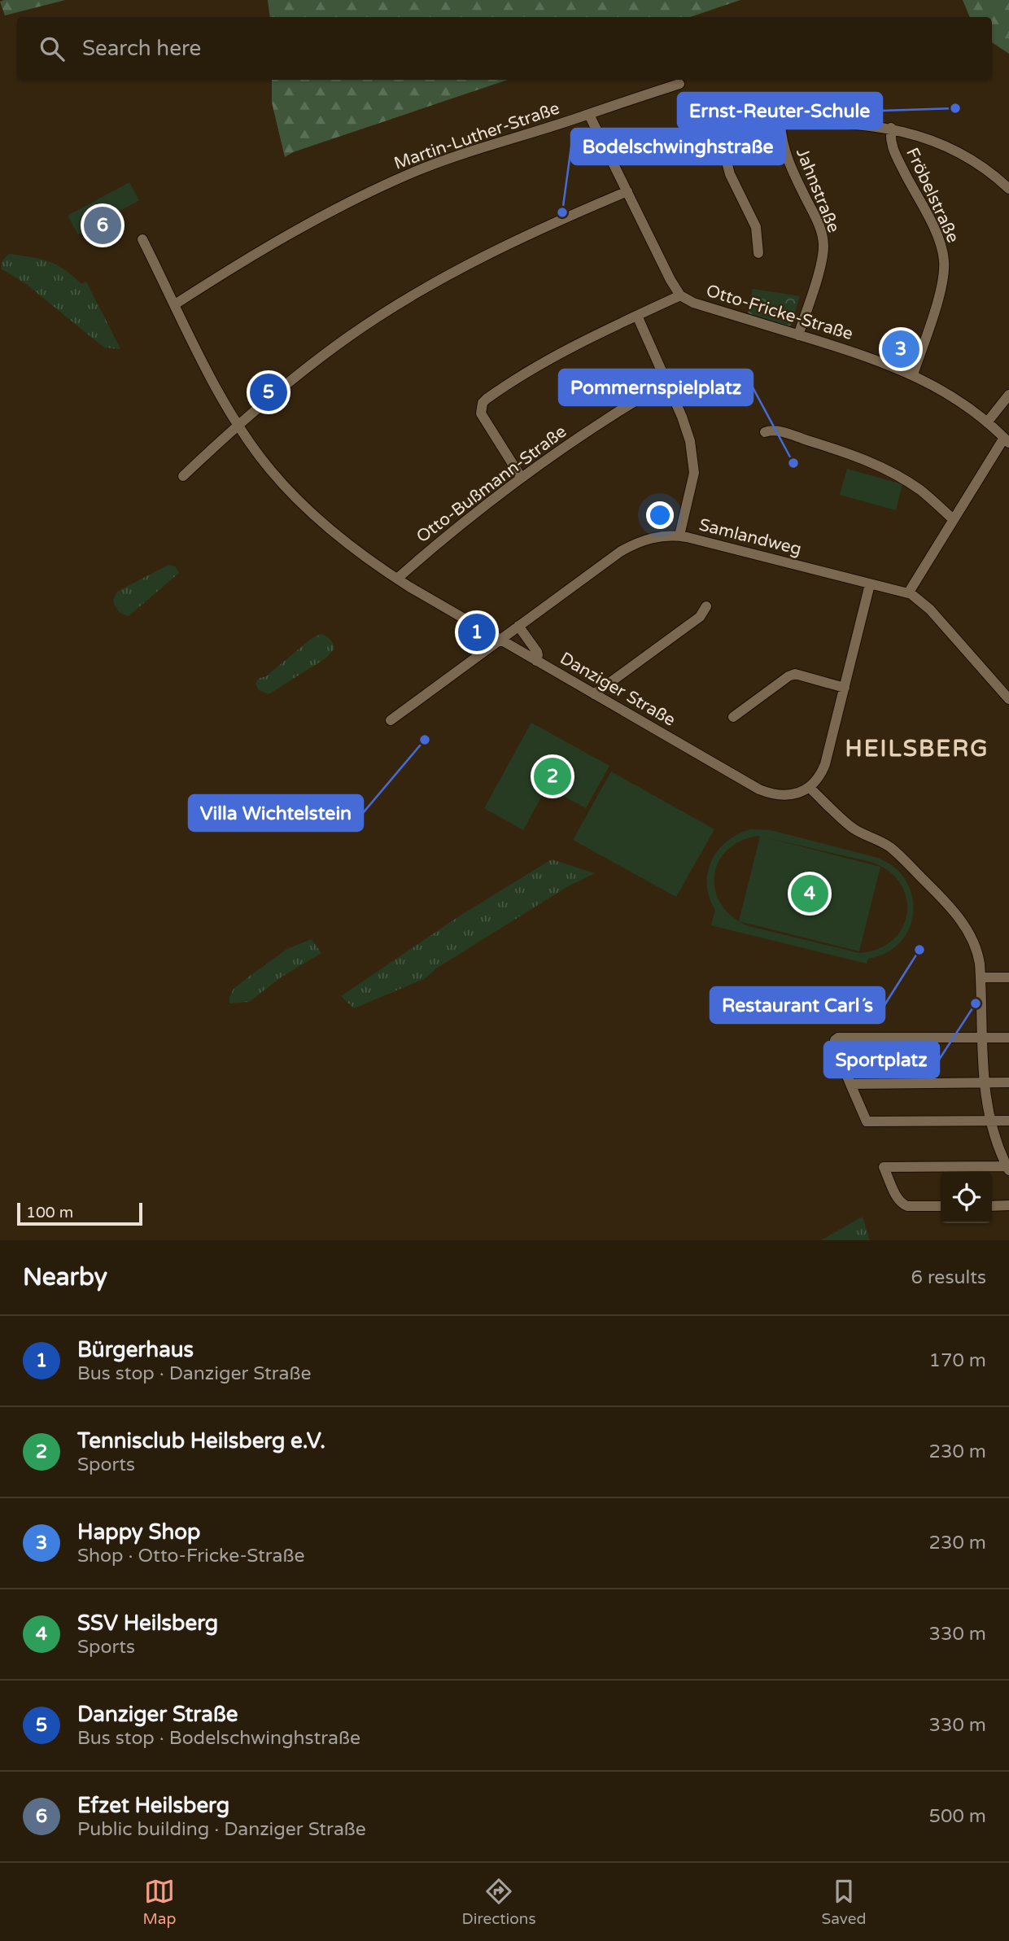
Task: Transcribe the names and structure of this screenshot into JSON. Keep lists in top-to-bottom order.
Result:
{
  "streets": {
    "street": [
      "Martin-Luther-Straße",
      "Jahnstraße",
      "Fröbelstraße",
      "Otto-Fricke-Straße",
      "Otto-Bußmann-Straße",
      "Samlandweg",
      "Danziger Straße"
    ]
  },
  "crossings": [
    ["Martin-Luther-Straße", "Otto-Fricke-Straße"],
    ["Martin-Luther-Straße", "Danziger Straße"],
    ["Jahnstraße", "Otto-Fricke-Straße"],
    ["Fröbelstraße", "Otto-Fricke-Straße"],
    ["Otto-Bußmann-Straße", "Danziger Straße"],
    ["Samlandweg", "Danziger Straße"]
  ],
  "districts": ["HEILSBERG"],
  "places": [
    "Ernst-Reuter-Schule",
    "Bodelschwinghstraße",
    "Pommernspielplatz",
    "Villa Wichtelstein",
    "Restaurant Carl´s",
    "Sportplatz"
  ],
  "scale_bar": "100 m",
  "page": {
    "search": "Search here",
    "pins": [
      "6",
      "3",
      "5",
      "1",
      "2",
      "4"
    ],
    "scale": "100 m",
    "heading": ["Nearby", "6 results"],
    "list": [
      {
        "mark": "1",
        "name": "Bürgerhaus",
        "note": "Bus stop · Danziger Straße",
        "value": "170 m"
      },
      {
        "mark": "2",
        "name": "Tennisclub Heilsberg e.V.",
        "note": "Sports",
        "value": "230 m"
      },
      {
        "mark": "3",
        "name": "Happy Shop",
        "note": "Shop · Otto-Fricke-Straße",
        "value": "230 m"
      },
      {
        "mark": "4",
        "name": "SSV Heilsberg",
        "note": "Sports",
        "value": "330 m"
      },
      {
        "mark": "5",
        "name": "Danziger Straße",
        "note": "Bus stop · Bodelschwinghstraße",
        "value": "330 m"
      },
      {
        "mark": "6",
        "name": "Efzet Heilsberg",
        "note": "Public building · Danziger Straße",
        "value": "500 m"
      }
    ],
    "nav": ["Map", "Directions", "Saved"]
  }
}
